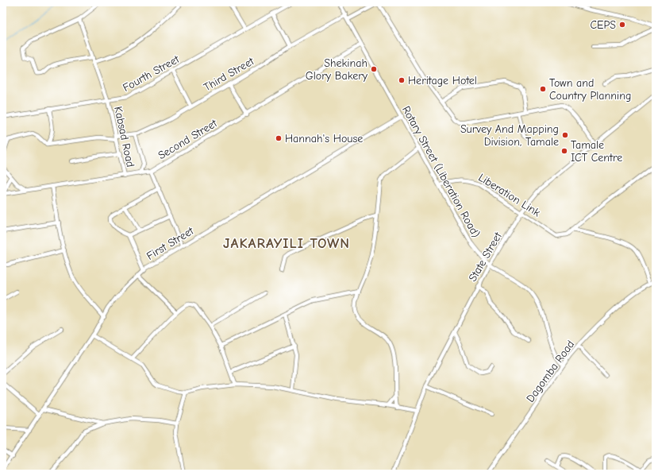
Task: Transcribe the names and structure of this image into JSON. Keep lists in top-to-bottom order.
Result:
{
  "streets": {
    "street": [
      "Fourth Street",
      "Third Street",
      "Kabsad Road",
      "Second Street",
      "Rotary Street (Liberation Road)",
      "Liberation Link",
      "First Street",
      "State Street",
      "Dagomba Road"
    ]
  },
  "crossings": [
    ["Fourth Street", "Kabsad Road"],
    ["Third Street", "Kabsad Road"],
    ["Third Street", "Rotary Street (Liberation Road)"],
    ["Kabsad Road", "Second Street"],
    ["Second Street", "Rotary Street (Liberation Road)"],
    ["Rotary Street (Liberation Road)", "Liberation Link"],
    ["Rotary Street (Liberation Road)", "First Street"],
    ["Rotary Street (Liberation Road)", "State Street"],
    ["Rotary Street (Liberation Road)", "Dagomba Road"],
    ["Liberation Link", "State Street"]
  ],
  "districts": ["JAKARAYILI TOWN"],
  "places": [
    "CEPS",
    "Shekinah Glory Bakery",
    "Heritage Hotel",
    "Town and Country Planning",
    "Survey And Mapping Division, Tamale",
    "Hannah's House",
    "Tamale ICT Centre"
  ]
}
